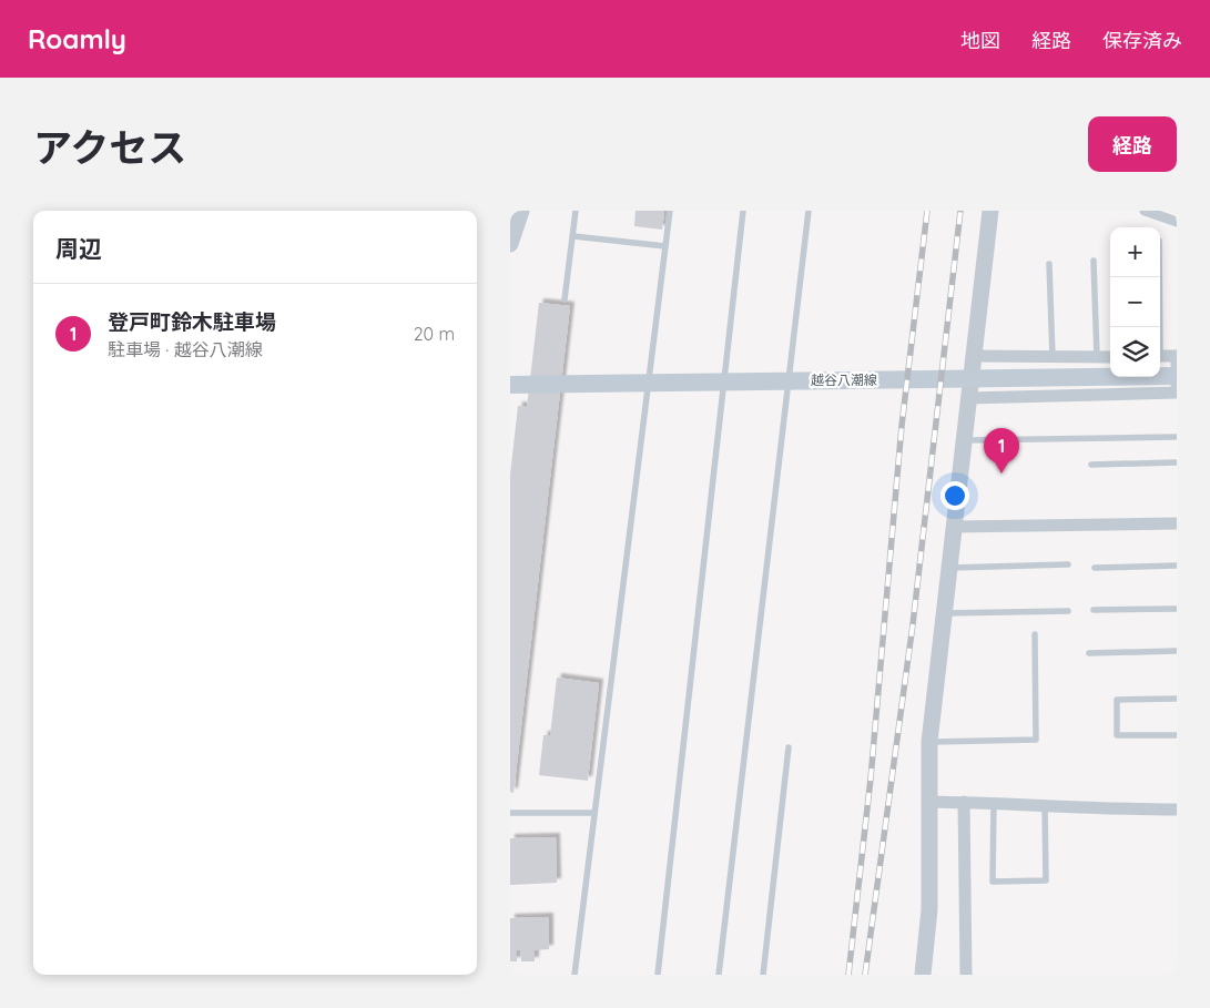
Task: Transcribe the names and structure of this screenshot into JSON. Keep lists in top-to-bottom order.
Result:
{
  "streets": {
    "main road": ["越谷八潮線"]
  },
  "page": {
    "header": "Roamly",
    "nav": ["地図", "経路", "保存済み"],
    "title": "アクセス",
    "buttons": "経路",
    "heading": "周辺",
    "map_buttons": ["+", "−"],
    "list": [
      {
        "mark": "1",
        "name": "登戸町鈴木駐車場",
        "note": "駐車場 · 越谷八潮線",
        "value": "20 m"
      }
    ],
    "pins": "1"
  }
}
